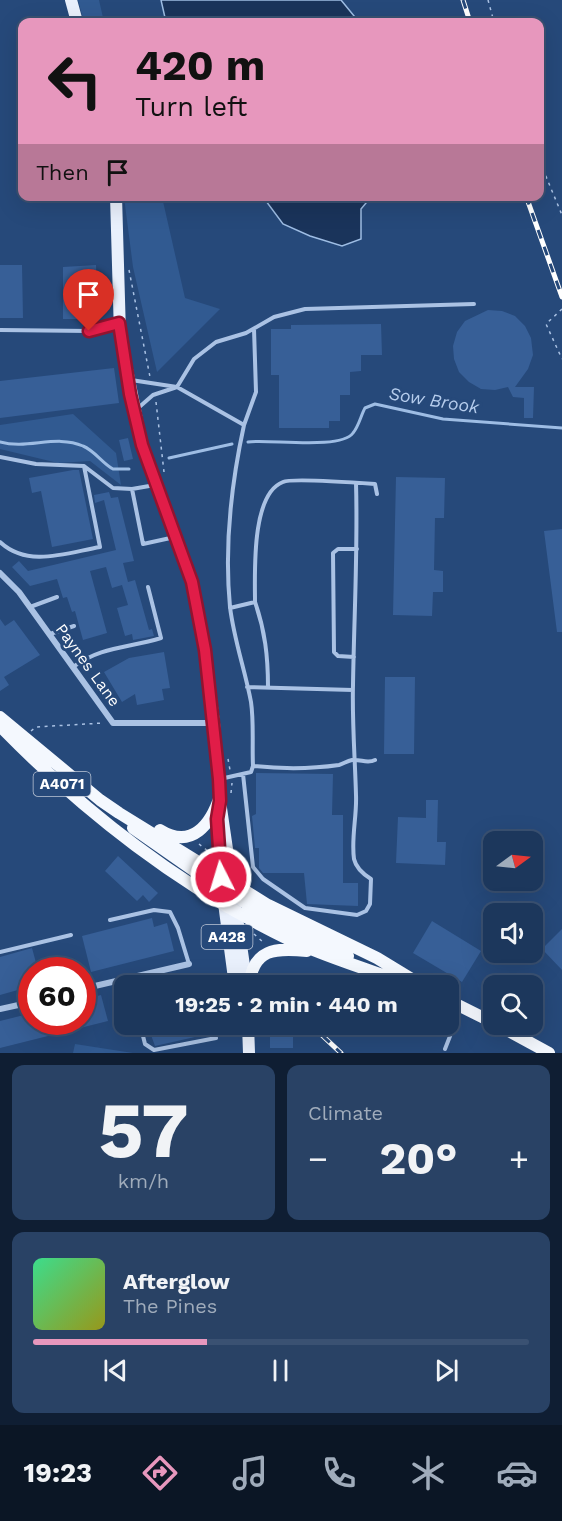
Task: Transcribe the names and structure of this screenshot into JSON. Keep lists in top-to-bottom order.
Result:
{
  "streets": {
    "highway": ["A4071"],
    "main road": ["A428"],
    "street": ["Paynes Lane"]
  },
  "crossings": [
    ["Paynes Lane", "A428"],
    ["A4071", "A428"]
  ],
  "water": ["Sow Brook"],
  "north": "right",
  "page": {
    "turn": ["420 m", "Turn left"],
    "then": "Then",
    "limit": "60",
    "trip": "19:25 · 2 min · 440 m",
    "tile": [
      ["57", "km/h"],
      "Climate"
    ],
    "heat": ["−", "20°", "+"],
    "song": ["Afterglow", "The Pines"],
    "tabs": "19:23"
  }
}
